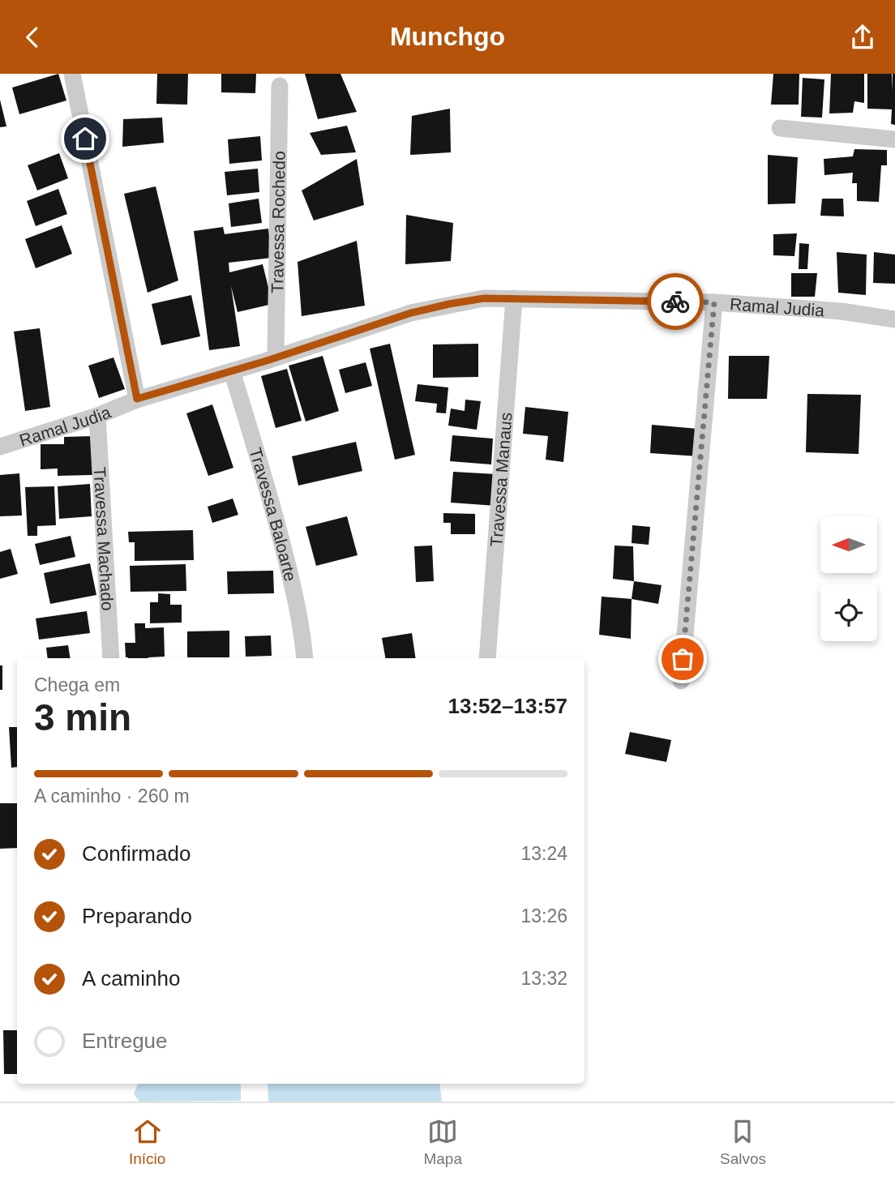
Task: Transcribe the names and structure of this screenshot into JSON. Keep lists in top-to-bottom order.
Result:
{
  "streets": {
    "street": [
      "Travessa Rochedo",
      "Ramal Judia",
      "Travessa Manaus",
      "Travessa Baloarte",
      "Travessa Machado"
    ]
  },
  "crossings": [
    ["Travessa Rochedo", "Ramal Judia"],
    ["Ramal Judia", "Travessa Manaus"],
    ["Ramal Judia", "Travessa Baloarte"],
    ["Ramal Judia", "Travessa Machado"]
  ],
  "north": "left",
  "page": {
    "header": "Munchgo",
    "heading": ["3 min", "Chega em", "13:52–13:57"],
    "bar": "A caminho · 260 m",
    "list": [
      ["Confirmado", "13:24"],
      ["Preparando", "13:26"],
      ["A caminho", "13:32"],
      "Entregue"
    ],
    "tabs": ["Início", "Mapa", "Salvos"]
  }
}
